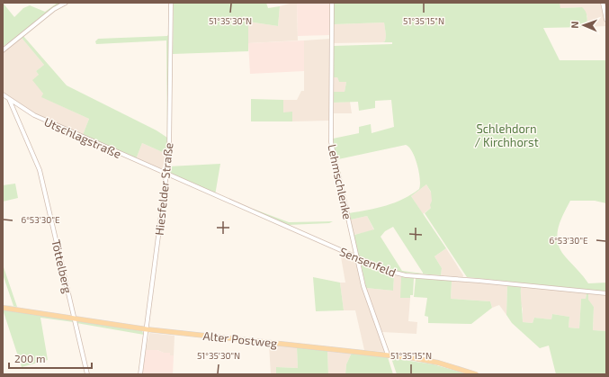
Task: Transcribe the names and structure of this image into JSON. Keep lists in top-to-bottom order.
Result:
{
  "streets": {
    "main road": ["Alter Postweg"],
    "street": [
      "Utschlagstraße",
      "Lehmschlenke",
      "Hiesfelder Straße",
      "Sensenfeld",
      "Töttelberg"
    ]
  },
  "crossings": [
    ["Utschlagstraße", "Hiesfelder Straße"],
    ["Utschlagstraße", "Sensenfeld"],
    ["Utschlagstraße", "Töttelberg"],
    ["Lehmschlenke", "Sensenfeld"],
    ["Lehmschlenke", "Alter Postweg"],
    ["Hiesfelder Straße", "Sensenfeld"],
    ["Hiesfelder Straße", "Alter Postweg"],
    ["Töttelberg", "Alter Postweg"]
  ],
  "parks": ["Schlehdorn / Kirchhorst"],
  "scale_bar": "200 m",
  "north": "left",
  "coordinates": ["51°35'30\"N", "51°35'15\"N", "6°53'30\"E"]
}
